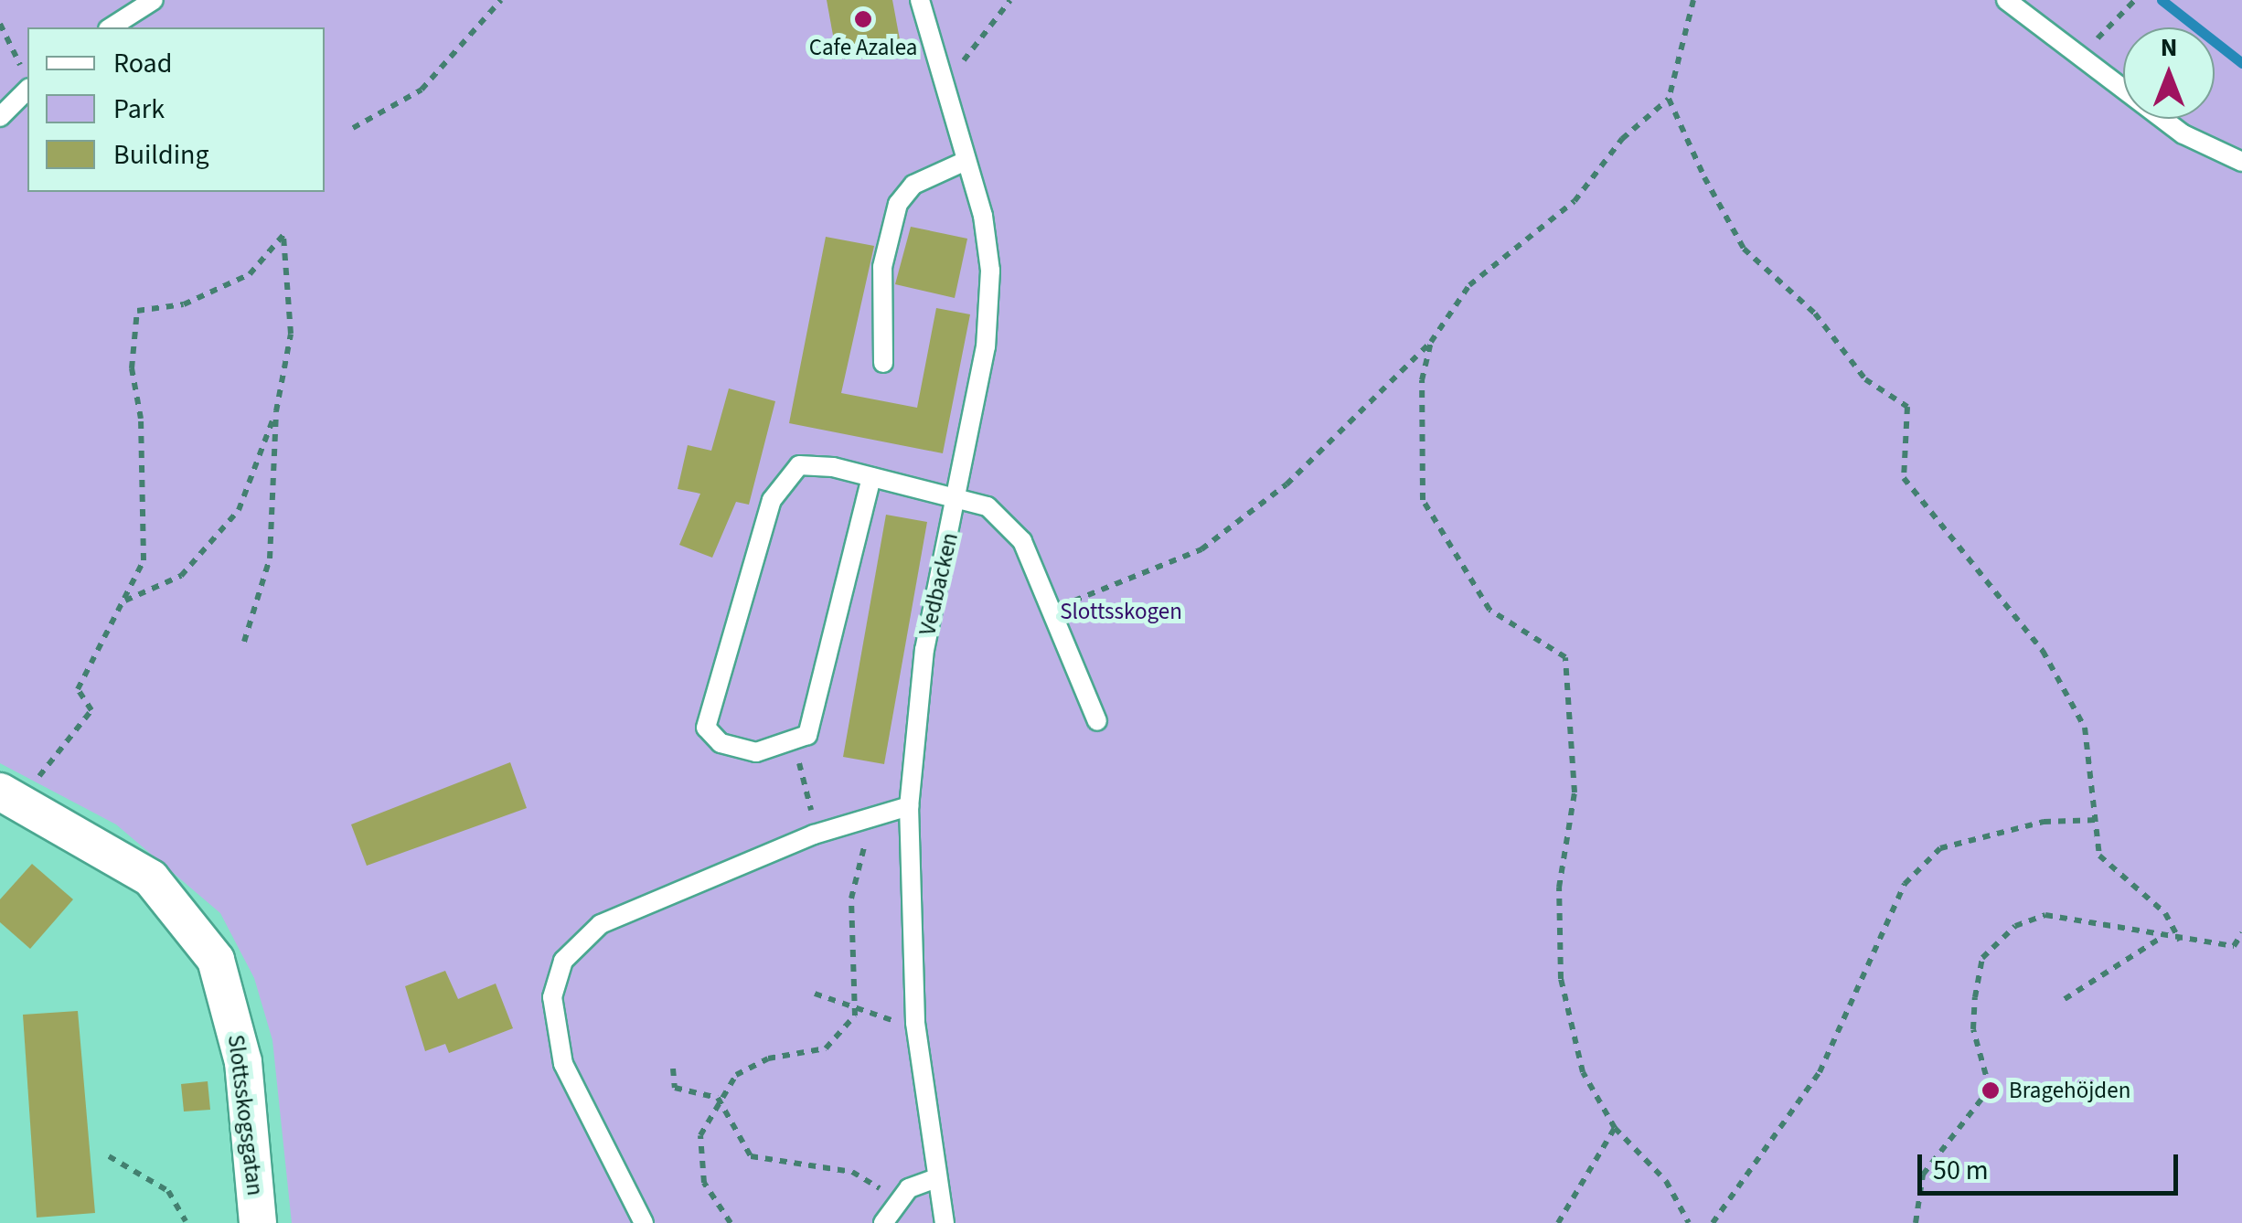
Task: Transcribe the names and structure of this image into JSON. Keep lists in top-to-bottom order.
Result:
{
  "streets": {
    "street": ["Slottsskogsgatan"],
    "lane": ["Vedbacken"]
  },
  "parks": ["Slottsskogen"],
  "places": ["Cafe Azalea", "Bragehöjden"],
  "legend": ["Road", "Park", "Building"],
  "scale_bar": "50 m",
  "north": "top"
}
